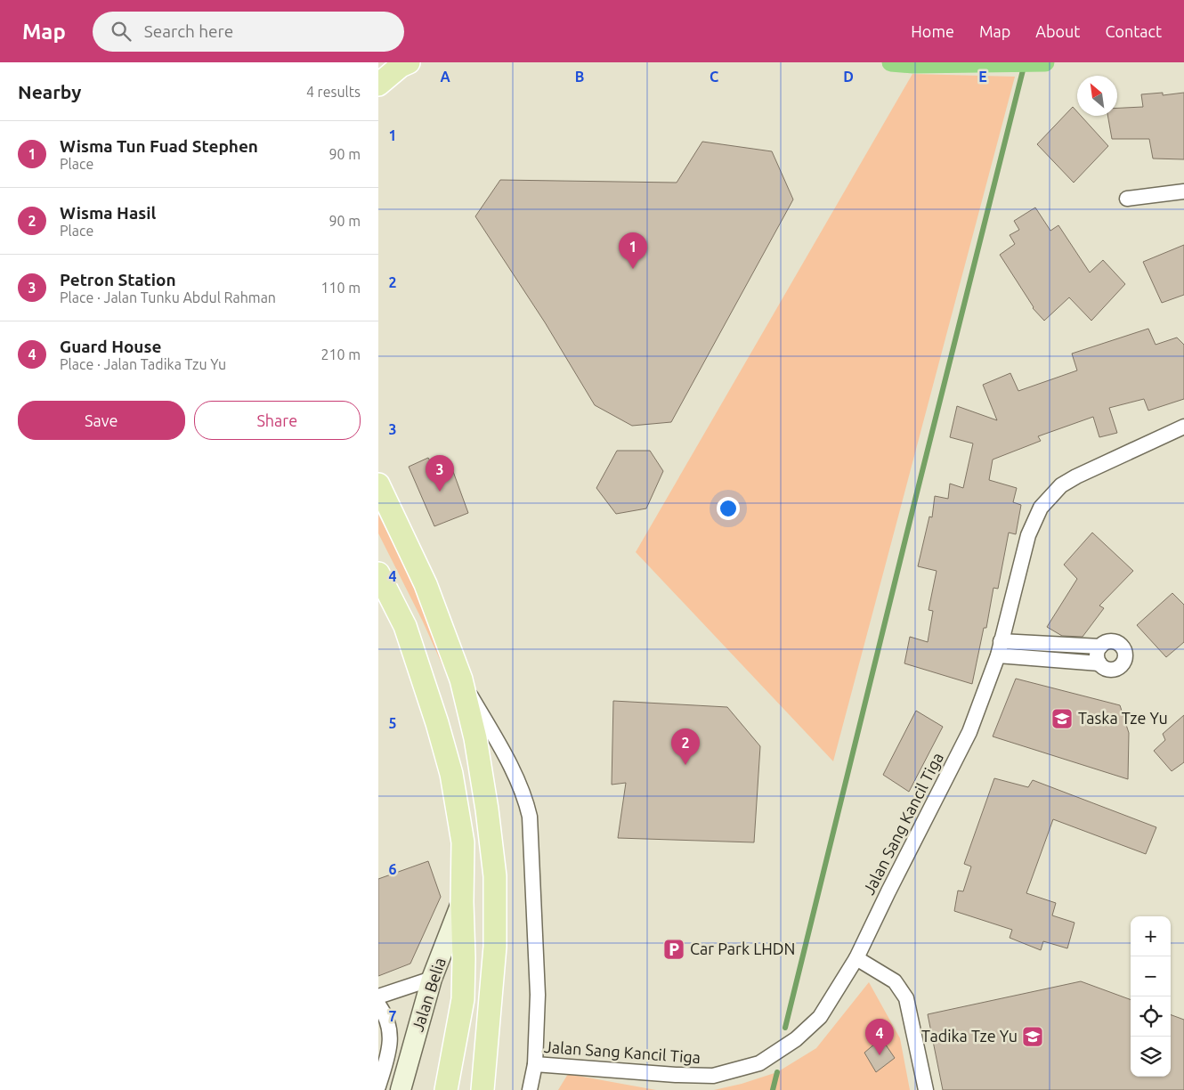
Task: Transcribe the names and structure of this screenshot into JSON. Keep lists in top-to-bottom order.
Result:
{
  "streets": {
    "street": ["Jalan Sang Kancil Tiga", "Jalan Belia"]
  },
  "places": {
    "school or university": ["Taska Tze Yu", "Tadika Tze Yu"],
    "parking": ["Car Park LHDN"]
  },
  "north": "top left",
  "page": {
    "header": "Map",
    "search": "Search here",
    "nav": [
      "Home",
      "Map",
      "About",
      "Contact"
    ],
    "heading": ["Nearby", "4 results"],
    "list": [
      {
        "mark": "1",
        "name": "Wisma Tun Fuad Stephen",
        "note": "Place",
        "value": "90 m"
      },
      {
        "mark": "2",
        "name": "Wisma Hasil",
        "note": "Place",
        "value": "90 m"
      },
      {
        "mark": "3",
        "name": "Petron Station",
        "note": "Place · Jalan Tunku Abdul Rahman",
        "value": "110 m"
      },
      {
        "mark": "4",
        "name": "Guard House",
        "note": "Place · Jalan Tadika Tzu Yu",
        "value": "210 m"
      }
    ],
    "pins": [
      "1",
      "3",
      "2",
      "4"
    ],
    "buttons": ["Save", "Share"],
    "map_buttons": ["+", "−"]
  },
  "grid": {
    "columns": [
      "A",
      "B",
      "C",
      "D",
      "E"
    ],
    "rows": [
      "1",
      "2",
      "3",
      "4",
      "5",
      "6",
      "7"
    ]
  }
}
